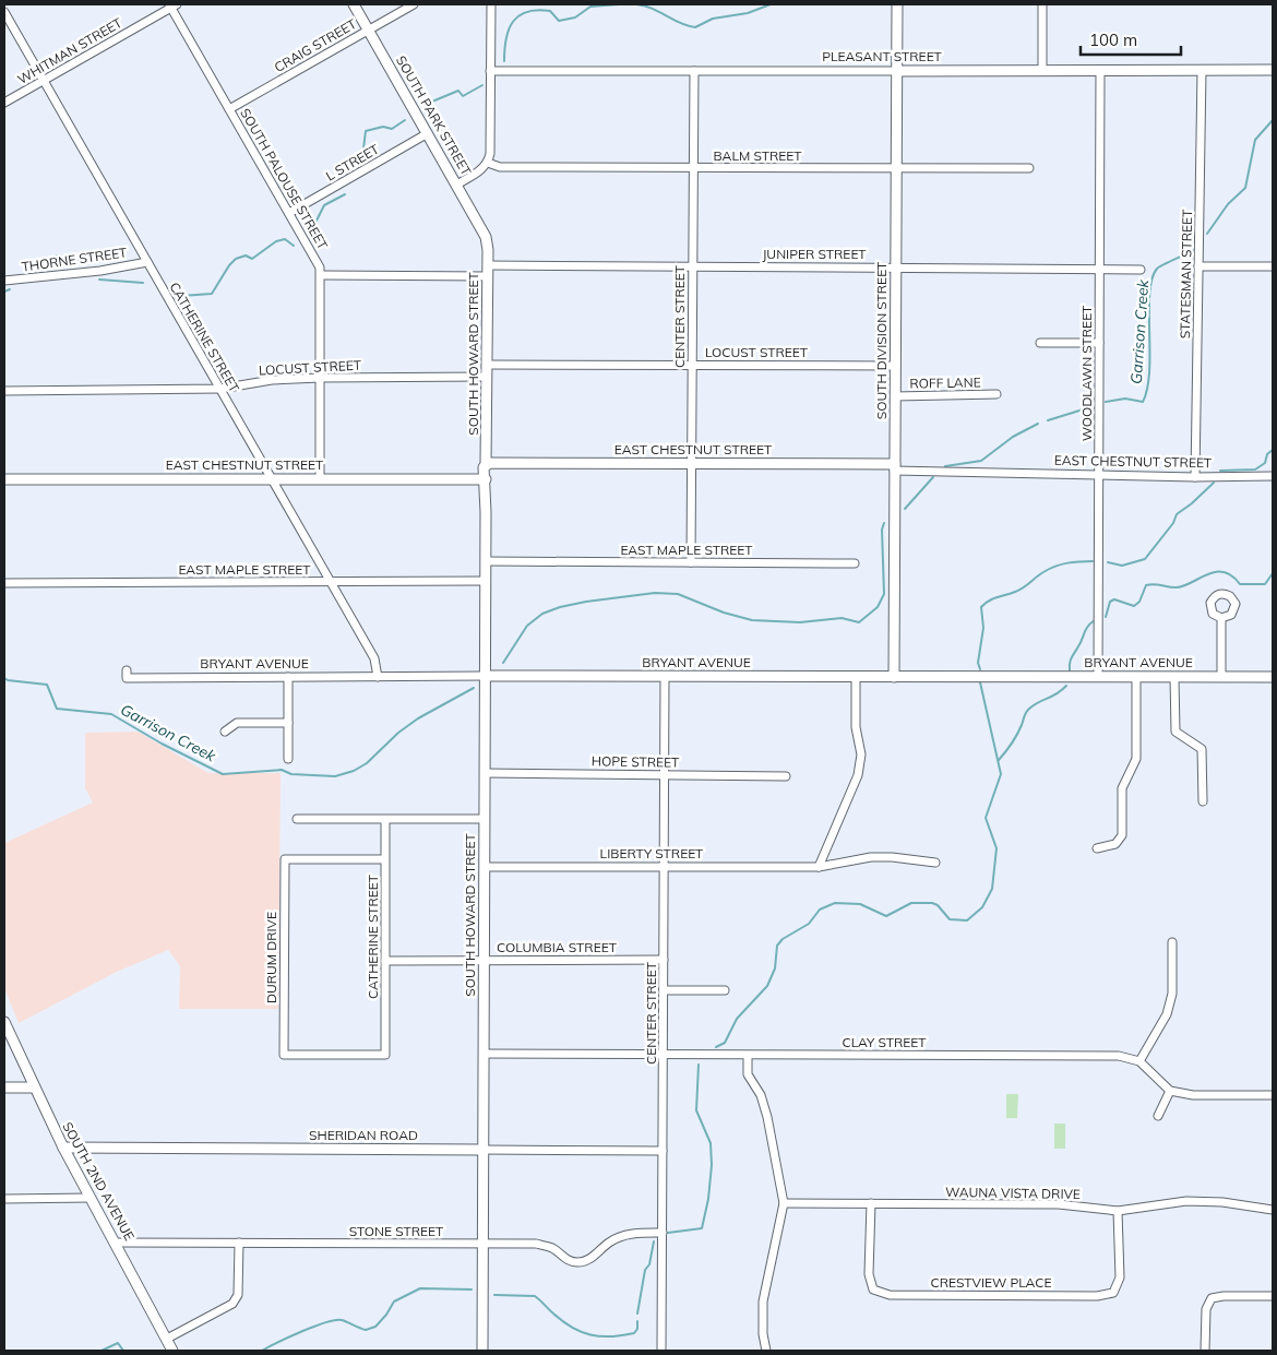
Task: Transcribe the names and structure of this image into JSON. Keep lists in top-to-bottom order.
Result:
{
  "streets": {
    "main road": [
      "PLEASANT STREET",
      "SOUTH PARK STREET",
      "SOUTH DIVISION STREET",
      "SOUTH HOWARD STREET",
      "EAST CHESTNUT STREET",
      "BRYANT AVENUE",
      "SHERIDAN ROAD",
      "SOUTH 2ND AVENUE"
    ],
    "street": [
      "CRAIG STREET",
      "WHITMAN STREET",
      "BALM STREET",
      "L STREET",
      "SOUTH PALOUSE STREET",
      "JUNIPER STREET",
      "THORNE STREET",
      "STATESMAN STREET",
      "CENTER STREET",
      "CATHERINE STREET",
      "LOCUST STREET",
      "WOODLAWN STREET",
      "ROFF LANE",
      "EAST MAPLE STREET",
      "HOPE STREET",
      "LIBERTY STREET",
      "COLUMBIA STREET",
      "DURUM DRIVE",
      "CLAY STREET",
      "WAUNA VISTA DRIVE",
      "STONE STREET",
      "CRESTVIEW PLACE"
    ]
  },
  "crossings": [
    ["CRAIG STREET", "SOUTH PARK STREET"],
    ["CRAIG STREET", "SOUTH PALOUSE STREET"],
    ["WHITMAN STREET", "SOUTH PALOUSE STREET"],
    ["WHITMAN STREET", "CATHERINE STREET"],
    ["PLEASANT STREET", "STATESMAN STREET"],
    ["PLEASANT STREET", "CENTER STREET"],
    ["PLEASANT STREET", "SOUTH DIVISION STREET"],
    ["PLEASANT STREET", "WOODLAWN STREET"],
    ["SOUTH PARK STREET", "L STREET"],
    ["SOUTH PARK STREET", "SOUTH HOWARD STREET"],
    ["BALM STREET", "CENTER STREET"],
    ["BALM STREET", "SOUTH DIVISION STREET"],
    ["L STREET", "SOUTH PALOUSE STREET"],
    ["SOUTH PALOUSE STREET", "JUNIPER STREET"],
    ["SOUTH PALOUSE STREET", "LOCUST STREET"],
    ["SOUTH PALOUSE STREET", "EAST CHESTNUT STREET"],
    ["JUNIPER STREET", "CENTER STREET"],
    ["JUNIPER STREET", "SOUTH DIVISION STREET"],
    ["JUNIPER STREET", "SOUTH HOWARD STREET"],
    ["JUNIPER STREET", "WOODLAWN STREET"],
    ["THORNE STREET", "CATHERINE STREET"],
    ["STATESMAN STREET", "EAST CHESTNUT STREET"],
    ["CENTER STREET", "LOCUST STREET"],
    ["CENTER STREET", "EAST CHESTNUT STREET"],
    ["CENTER STREET", "EAST MAPLE STREET"],
    ["CENTER STREET", "BRYANT AVENUE"],
    ["CENTER STREET", "HOPE STREET"],
    ["CENTER STREET", "LIBERTY STREET"],
    ["CENTER STREET", "COLUMBIA STREET"],
    ["CENTER STREET", "CLAY STREET"],
    ["CENTER STREET", "SHERIDAN ROAD"],
    ["CENTER STREET", "STONE STREET"],
    ["CATHERINE STREET", "LOCUST STREET"],
    ["CATHERINE STREET", "EAST CHESTNUT STREET"],
    ["CATHERINE STREET", "EAST MAPLE STREET"],
    ["CATHERINE STREET", "BRYANT AVENUE"],
    ["CATHERINE STREET", "COLUMBIA STREET"],
    ["CATHERINE STREET", "DURUM DRIVE"],
    ["SOUTH DIVISION STREET", "LOCUST STREET"],
    ["SOUTH DIVISION STREET", "ROFF LANE"],
    ["SOUTH DIVISION STREET", "EAST CHESTNUT STREET"],
    ["SOUTH DIVISION STREET", "BRYANT AVENUE"],
    ["LOCUST STREET", "SOUTH HOWARD STREET"],
    ["SOUTH HOWARD STREET", "EAST CHESTNUT STREET"],
    ["SOUTH HOWARD STREET", "EAST MAPLE STREET"],
    ["SOUTH HOWARD STREET", "BRYANT AVENUE"],
    ["SOUTH HOWARD STREET", "HOPE STREET"],
    ["SOUTH HOWARD STREET", "LIBERTY STREET"],
    ["SOUTH HOWARD STREET", "COLUMBIA STREET"],
    ["SOUTH HOWARD STREET", "CLAY STREET"],
    ["SOUTH HOWARD STREET", "SHERIDAN ROAD"],
    ["SOUTH HOWARD STREET", "STONE STREET"],
    ["WOODLAWN STREET", "EAST CHESTNUT STREET"],
    ["WOODLAWN STREET", "BRYANT AVENUE"],
    ["SHERIDAN ROAD", "SOUTH 2ND AVENUE"],
    ["SOUTH 2ND AVENUE", "STONE STREET"],
    ["WAUNA VISTA DRIVE", "CRESTVIEW PLACE"]
  ],
  "water": ["Garrison Creek"],
  "scale_bar": "100 m"
}
